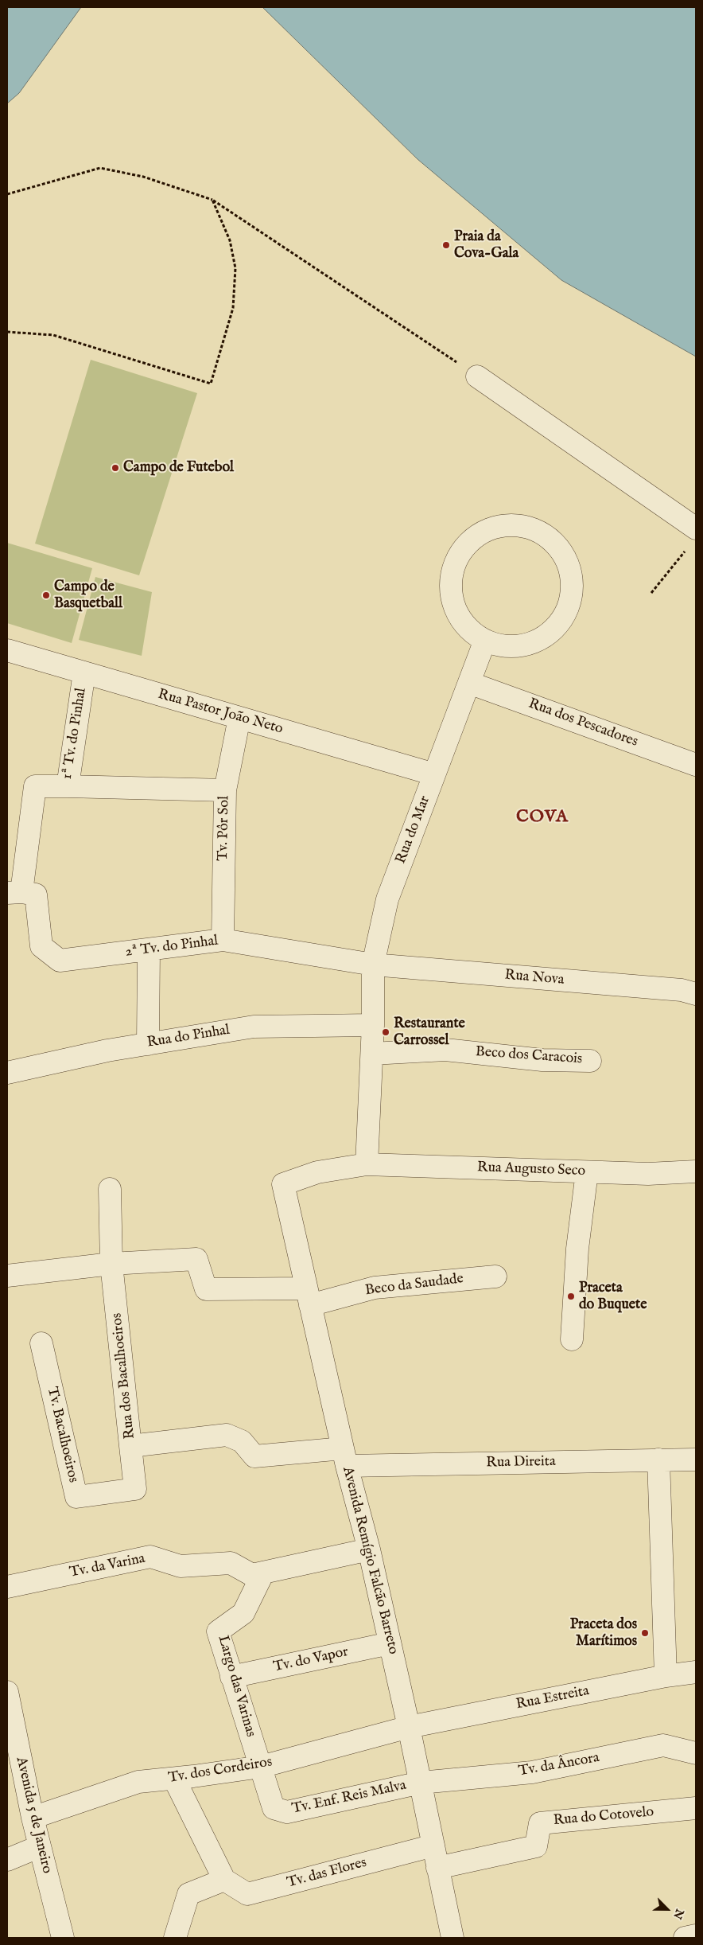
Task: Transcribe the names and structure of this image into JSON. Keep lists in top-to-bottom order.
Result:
{
  "streets": {
    "street": [
      "Rua Pastor João Neto",
      "Rua dos Pescadores",
      "1ª Tv. do Pinhal",
      "Tv. Pôr Sol",
      "Rua do Mar",
      "2ª Tv. do Pinhal",
      "Rua Nova",
      "Rua do Pinhal",
      "Beco dos Caracois",
      "Rua Augusto Seco",
      "Beco da Saudade",
      "Rua dos Bacalhoeiros",
      "Tv. Bacalhoeiros",
      "Rua Direita",
      "Avenida Remígio Falcão Barreto",
      "Tv. da Varina",
      "Tv. do Vapor",
      "Largo das Varinas",
      "Rua Estreita",
      "Tv. da Âncora",
      "Tv. dos Cordeiros",
      "Tv. Enf. Reis Malva",
      "Avenida 5 de Janeiro",
      "Rua do Cotovelo",
      "Tv. das Flores"
    ]
  },
  "crossings": [
    ["Rua Pastor João Neto", "1ª Tv. do Pinhal"],
    ["Rua Pastor João Neto", "Tv. Pôr Sol"],
    ["Rua Pastor João Neto", "Rua do Mar"],
    ["Rua dos Pescadores", "Rua do Mar"],
    ["1ª Tv. do Pinhal", "2ª Tv. do Pinhal"],
    ["Tv. Pôr Sol", "2ª Tv. do Pinhal"],
    ["Rua do Mar", "2ª Tv. do Pinhal"],
    ["Rua do Mar", "Rua Nova"],
    ["Rua do Mar", "Rua do Pinhal"],
    ["Rua do Mar", "Beco dos Caracois"],
    ["Rua do Mar", "Rua Augusto Seco"],
    ["2ª Tv. do Pinhal", "Rua Nova"],
    ["Rua Augusto Seco", "Avenida Remígio Falcão Barreto"],
    ["Beco da Saudade", "Rua dos Bacalhoeiros"],
    ["Beco da Saudade", "Avenida Remígio Falcão Barreto"],
    ["Rua dos Bacalhoeiros", "Tv. Bacalhoeiros"],
    ["Rua dos Bacalhoeiros", "Rua Direita"],
    ["Rua dos Bacalhoeiros", "Avenida Remígio Falcão Barreto"],
    ["Rua Direita", "Avenida Remígio Falcão Barreto"],
    ["Avenida Remígio Falcão Barreto", "Tv. da Varina"],
    ["Avenida Remígio Falcão Barreto", "Tv. do Vapor"],
    ["Avenida Remígio Falcão Barreto", "Rua Estreita"],
    ["Avenida Remígio Falcão Barreto", "Tv. da Âncora"],
    ["Avenida Remígio Falcão Barreto", "Tv. dos Cordeiros"],
    ["Avenida Remígio Falcão Barreto", "Tv. Enf. Reis Malva"],
    ["Avenida Remígio Falcão Barreto", "Rua do Cotovelo"],
    ["Avenida Remígio Falcão Barreto", "Tv. das Flores"],
    ["Tv. da Varina", "Largo das Varinas"],
    ["Tv. do Vapor", "Largo das Varinas"],
    ["Largo das Varinas", "Tv. dos Cordeiros"],
    ["Largo das Varinas", "Tv. Enf. Reis Malva"],
    ["Rua Estreita", "Tv. dos Cordeiros"],
    ["Tv. da Âncora", "Tv. Enf. Reis Malva"],
    ["Tv. dos Cordeiros", "Tv. Enf. Reis Malva"],
    ["Tv. dos Cordeiros", "Avenida 5 de Janeiro"]
  ],
  "districts": ["COVA"],
  "places": [
    "Praia da Cova-Gala",
    "Campo de Futebol",
    "Campo de Basquetball",
    "Restaurante Carrossel",
    "Praceta do Buquete",
    "Praceta dos Marítimos"
  ],
  "north": "bottom right"
}
